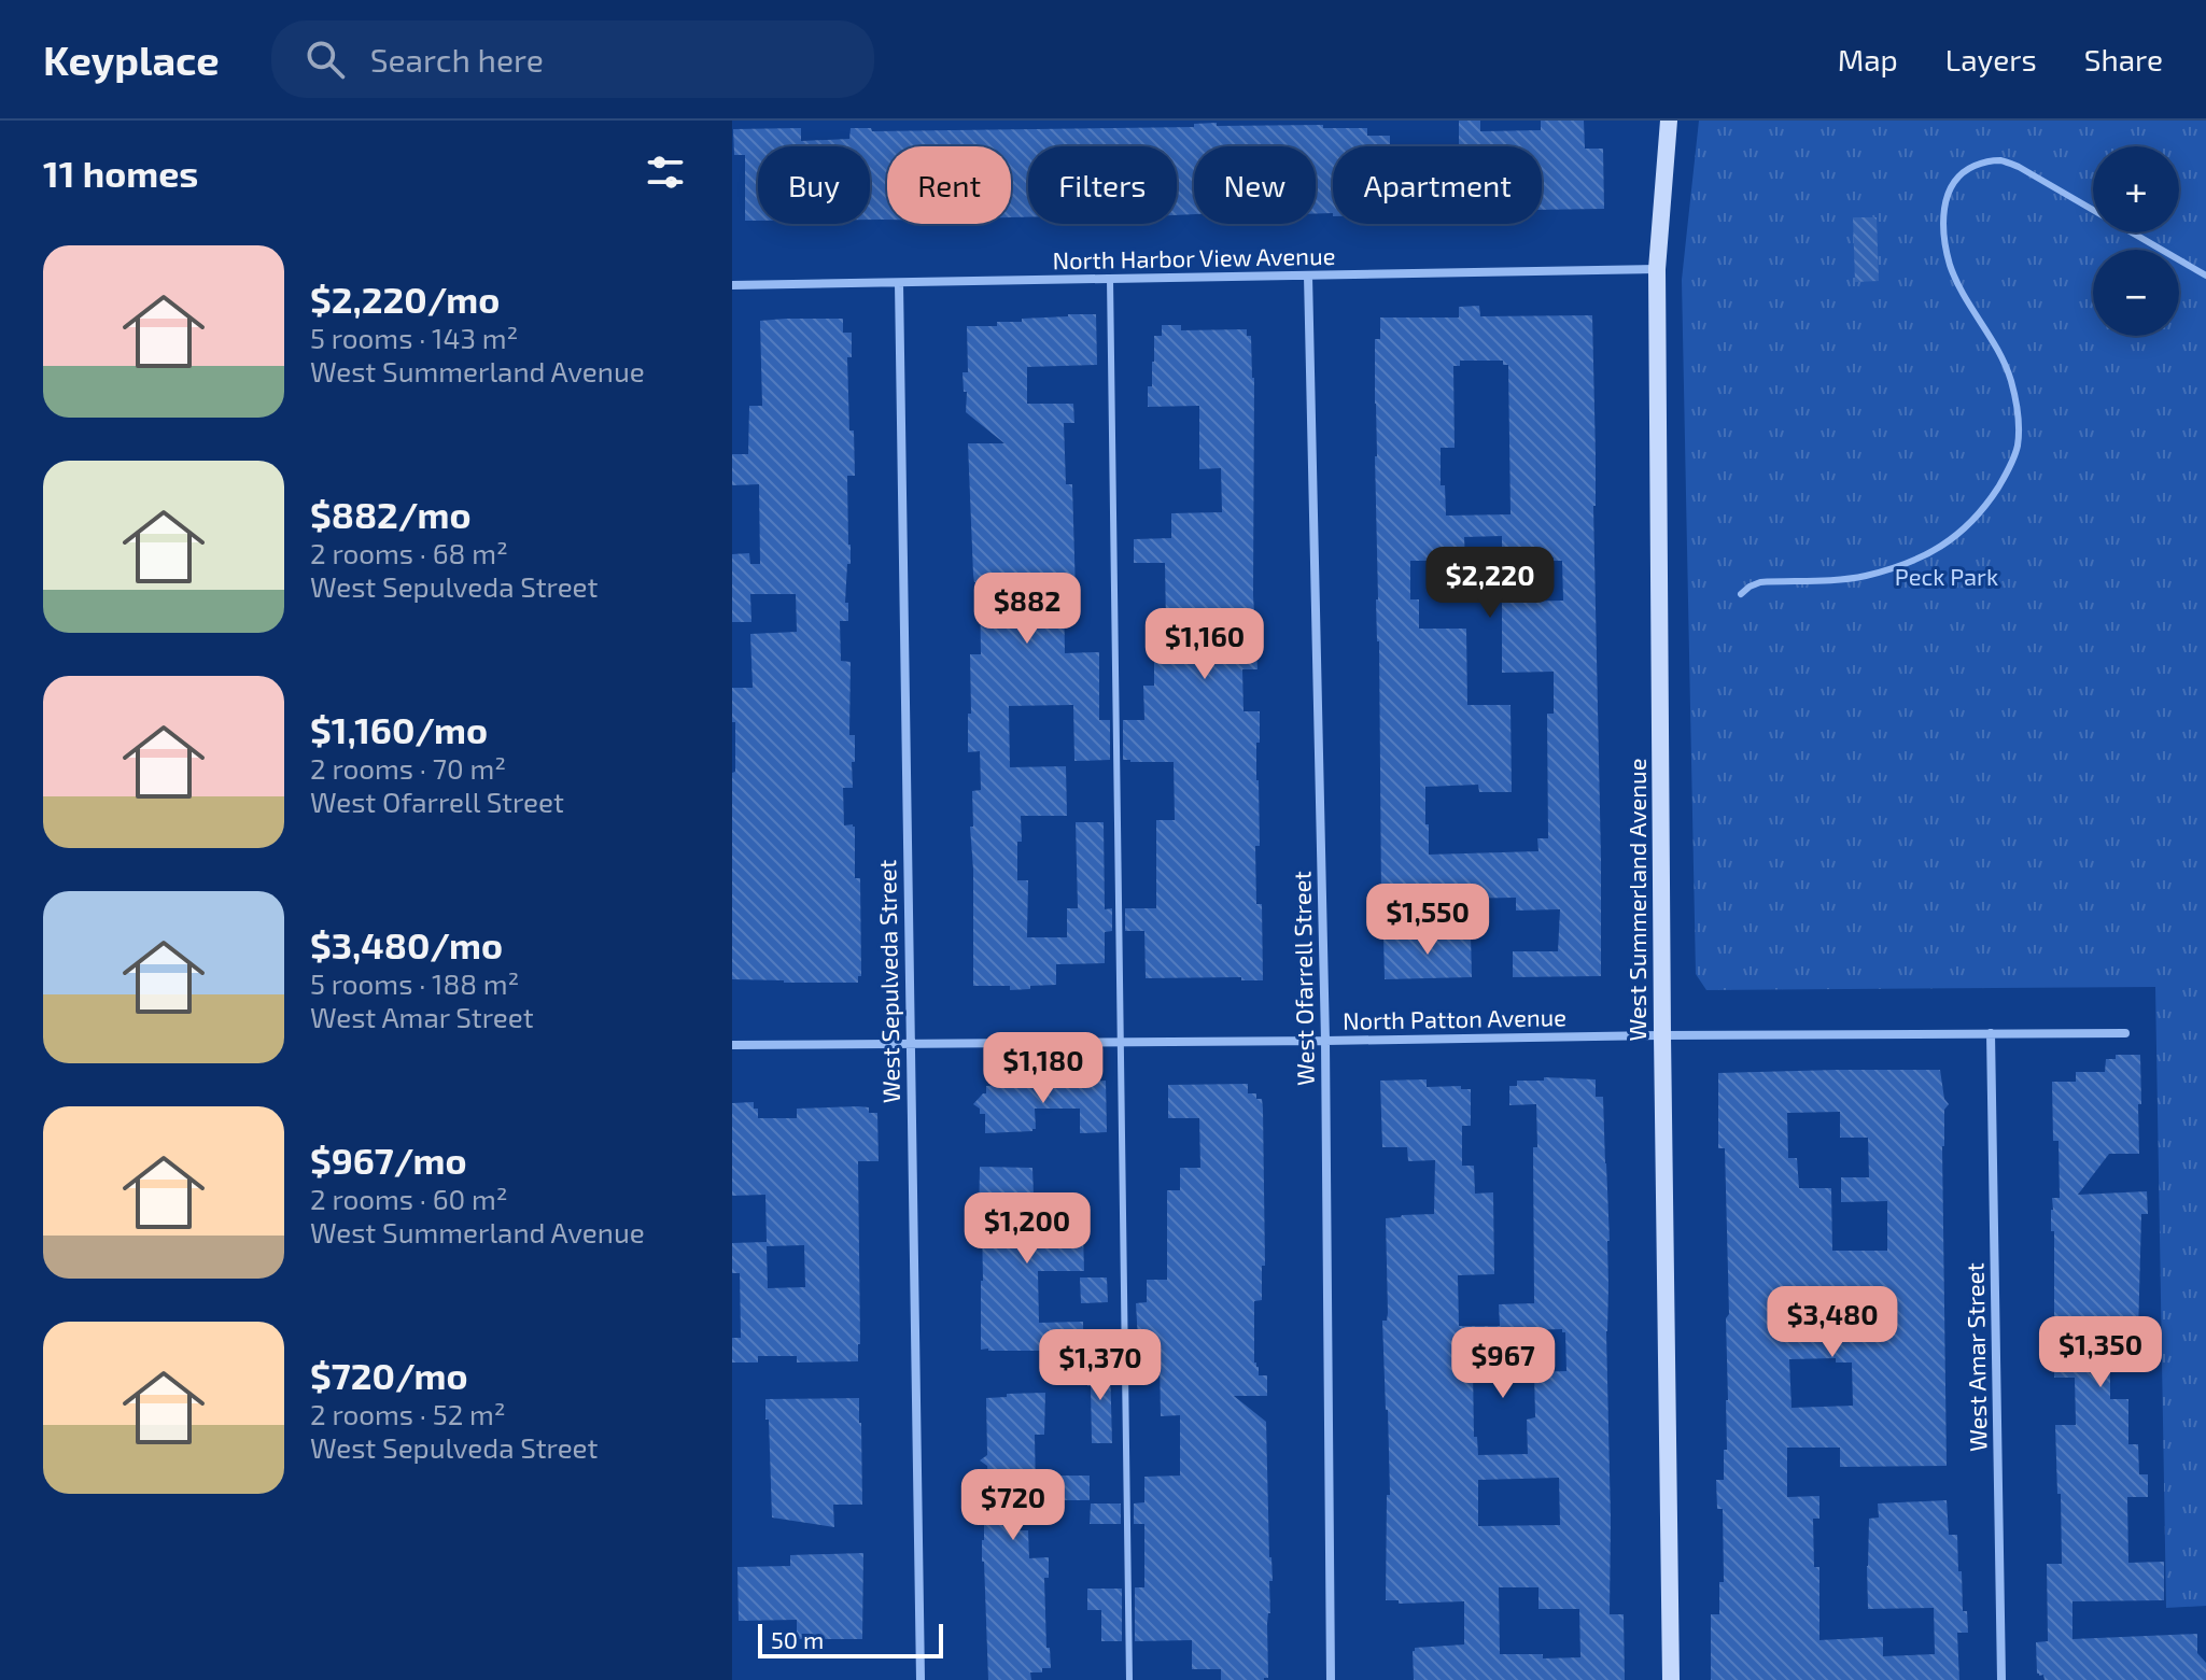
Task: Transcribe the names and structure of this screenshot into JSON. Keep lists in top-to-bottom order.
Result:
{
  "streets": {
    "main road": ["West Summerland Avenue"],
    "street": [
      "North Harbor View Avenue",
      "West Ofarrell Street",
      "West Sepulveda Street",
      "North Patton Avenue",
      "West Amar Street"
    ]
  },
  "crossings": [
    ["North Harbor View Avenue", "West Summerland Avenue"],
    ["North Harbor View Avenue", "West Ofarrell Street"],
    ["North Harbor View Avenue", "West Sepulveda Street"],
    ["West Summerland Avenue", "North Patton Avenue"],
    ["West Ofarrell Street", "North Patton Avenue"],
    ["West Sepulveda Street", "North Patton Avenue"],
    ["North Patton Avenue", "West Amar Street"]
  ],
  "parks": ["Peck Park"],
  "scale_bar": "50 m",
  "page": {
    "header": "Keyplace",
    "search": "Search here",
    "nav": ["Map", "Layers", "Share"],
    "heading": "11 homes",
    "map_buttons": ["+", "−"],
    "chip": [
      "Buy",
      "Rent",
      "Filters",
      "New",
      "Apartment"
    ],
    "list": [
      {
        "name": "$2,220/mo",
        "note": "5 rooms · 143 m² · West Summerland Avenue"
      },
      {
        "name": "$882/mo",
        "note": "2 rooms · 68 m² · West Sepulveda Street"
      },
      {
        "name": "$1,160/mo",
        "note": "2 rooms · 70 m² · West Ofarrell Street"
      },
      {
        "name": "$3,480/mo",
        "note": "5 rooms · 188 m² · West Amar Street"
      },
      {
        "name": "$967/mo",
        "note": "2 rooms · 60 m² · West Summerland Avenue"
      },
      {
        "name": "$720/mo",
        "note": "2 rooms · 52 m² · West Sepulveda Street"
      }
    ],
    "price": [
      "$2,220",
      "$882",
      "$1,160",
      "$1,550",
      "$1,180",
      "$1,200",
      "$3,480",
      "$1,350",
      "$967",
      "$1,370",
      "$720"
    ],
    "scale": "50 m"
  }
}
